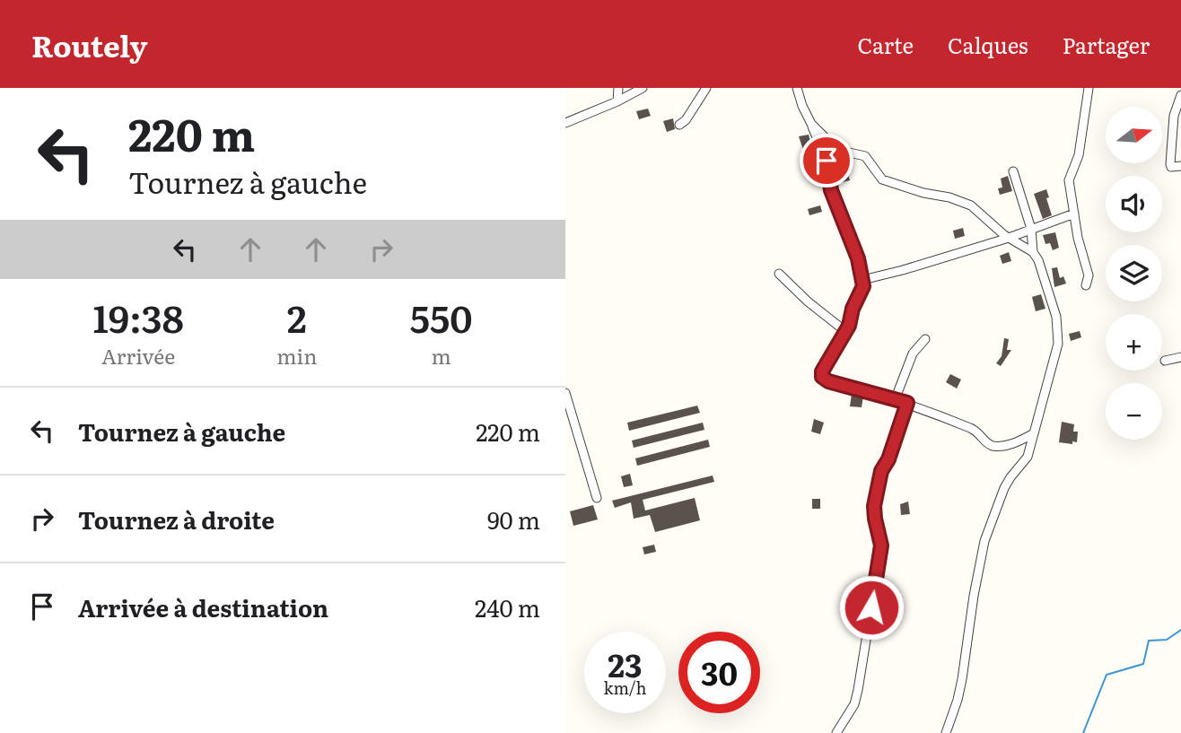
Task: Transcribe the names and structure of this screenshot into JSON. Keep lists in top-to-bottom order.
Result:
{
  "north": "right",
  "page": {
    "header": "Routely",
    "nav": ["Carte", "Calques", "Partager"],
    "turn": ["220 m", "Tournez à gauche"],
    "map_buttons": ["+", "−"],
    "eta": [
      "19:38",
      "Arrivée",
      "2",
      "min",
      "550",
      "m"
    ],
    "list": [
      {
        "name": "Tournez à gauche",
        "value": "220 m"
      },
      {
        "name": "Tournez à droite",
        "value": "90 m"
      },
      {
        "name": "Arrivée à destination",
        "value": "240 m"
      }
    ],
    "speed": "23 km/h",
    "limit": "30"
  }
}
